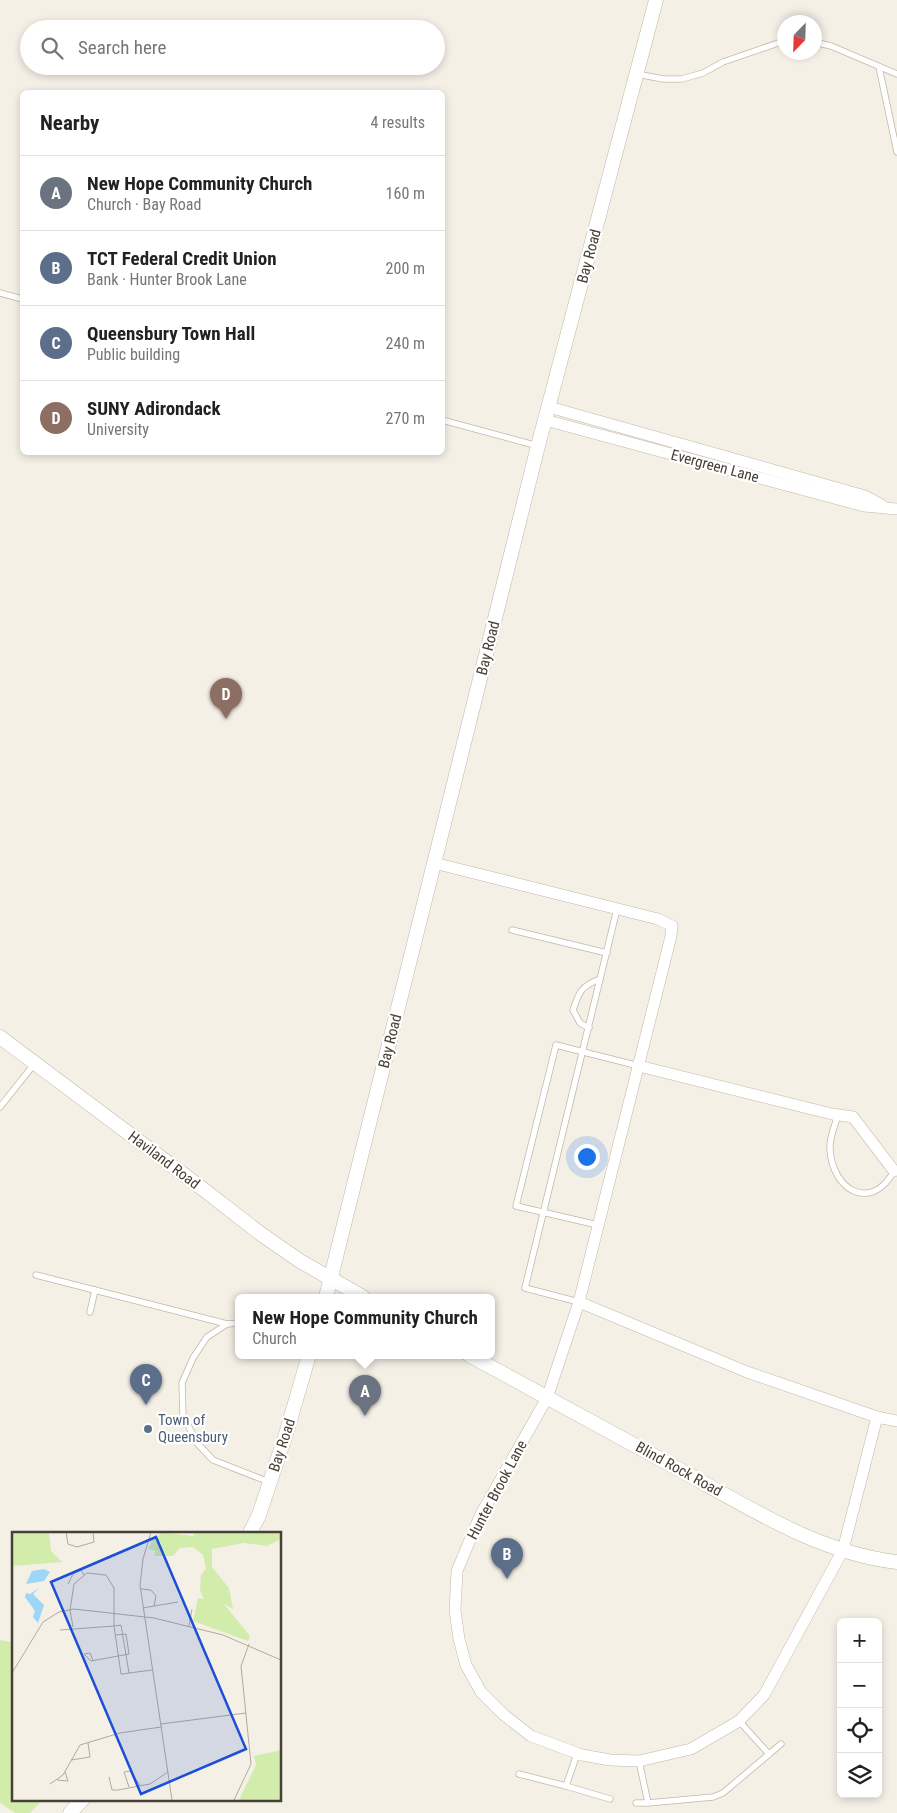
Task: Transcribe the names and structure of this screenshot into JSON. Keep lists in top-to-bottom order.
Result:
{
  "streets": {
    "street": [
      "Bay Road",
      "Evergreen Lane",
      "Haviland Road",
      "Blind Rock Road",
      "Hunter Brook Lane"
    ]
  },
  "crossings": [
    ["Bay Road", "Evergreen Lane"],
    ["Bay Road", "Haviland Road"],
    ["Blind Rock Road", "Hunter Brook Lane"]
  ],
  "places": ["Town of Queensbury"],
  "north": "bottom left",
  "page": {
    "search": "Search here",
    "heading": ["Nearby", "4 results"],
    "list": [
      {
        "mark": "A",
        "name": "New Hope Community Church",
        "note": "Church · Bay Road",
        "value": "160 m"
      },
      {
        "mark": "B",
        "name": "TCT Federal Credit Union",
        "note": "Bank · Hunter Brook Lane",
        "value": "200 m"
      },
      {
        "mark": "C",
        "name": "Queensbury Town Hall",
        "note": "Public building",
        "value": "240 m"
      },
      {
        "mark": "D",
        "name": "SUNY Adirondack",
        "note": "University",
        "value": "270 m"
      }
    ],
    "pins": [
      "D",
      "C",
      "A",
      "B"
    ],
    "popup": ["New Hope Community Church", "Church"],
    "map_buttons": ["+", "−"]
  }
}
